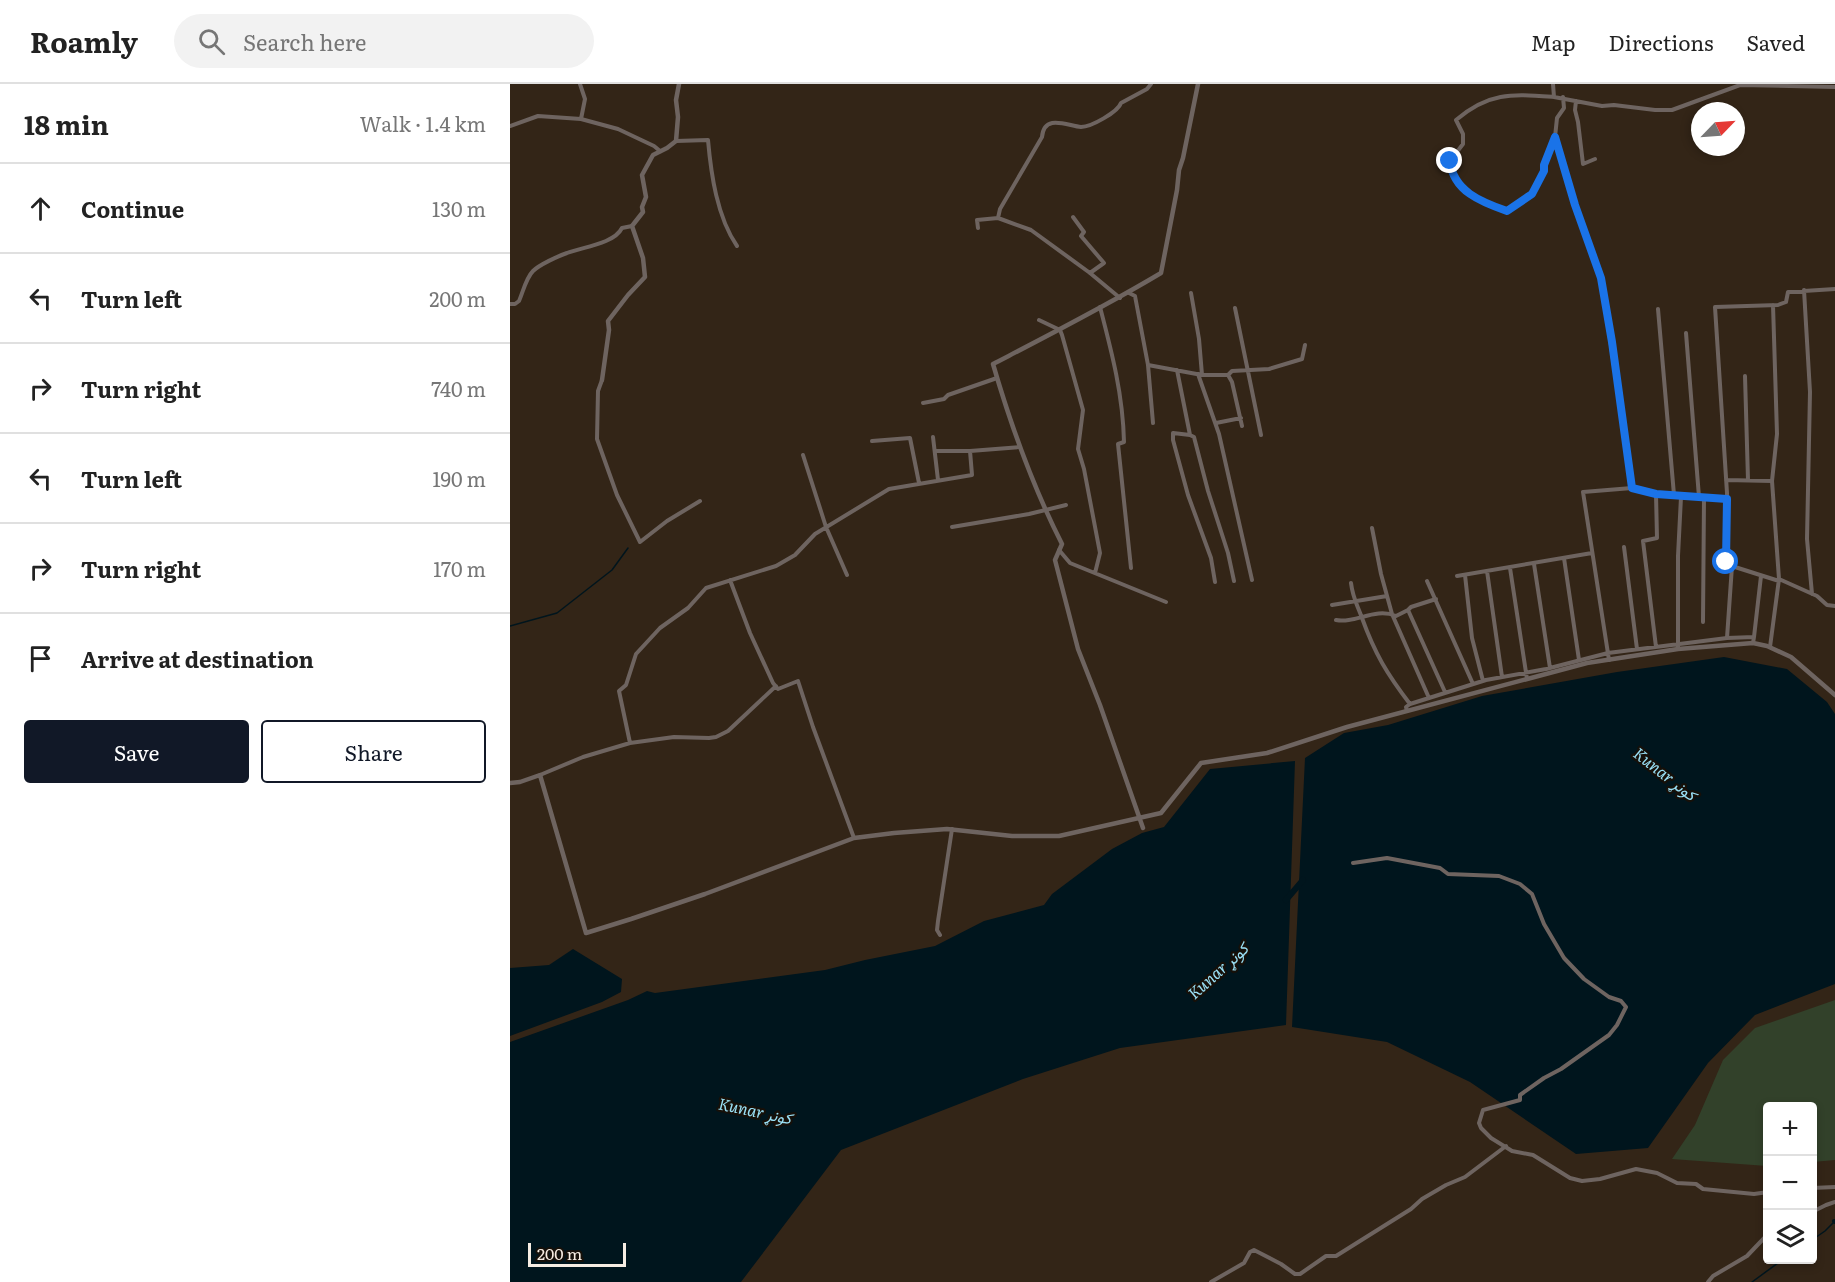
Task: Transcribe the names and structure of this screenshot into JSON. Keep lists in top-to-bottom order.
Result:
{
  "water": ["Kunar کونړ"],
  "scale_bar": "200 m",
  "north": "top right",
  "page": {
    "header": "Roamly",
    "search": "Search here",
    "nav": ["Map", "Directions", "Saved"],
    "heading": ["18 min", "Walk · 1.4 km"],
    "list": [
      ["Continue", "130 m"],
      ["Turn left", "200 m"],
      ["Turn right", "740 m"],
      ["Turn left", "190 m"],
      ["Turn right", "170 m"],
      "Arrive at destination"
    ],
    "buttons": ["Save", "Share"],
    "map_buttons": ["+", "−"],
    "scale": "200 m"
  }
}
